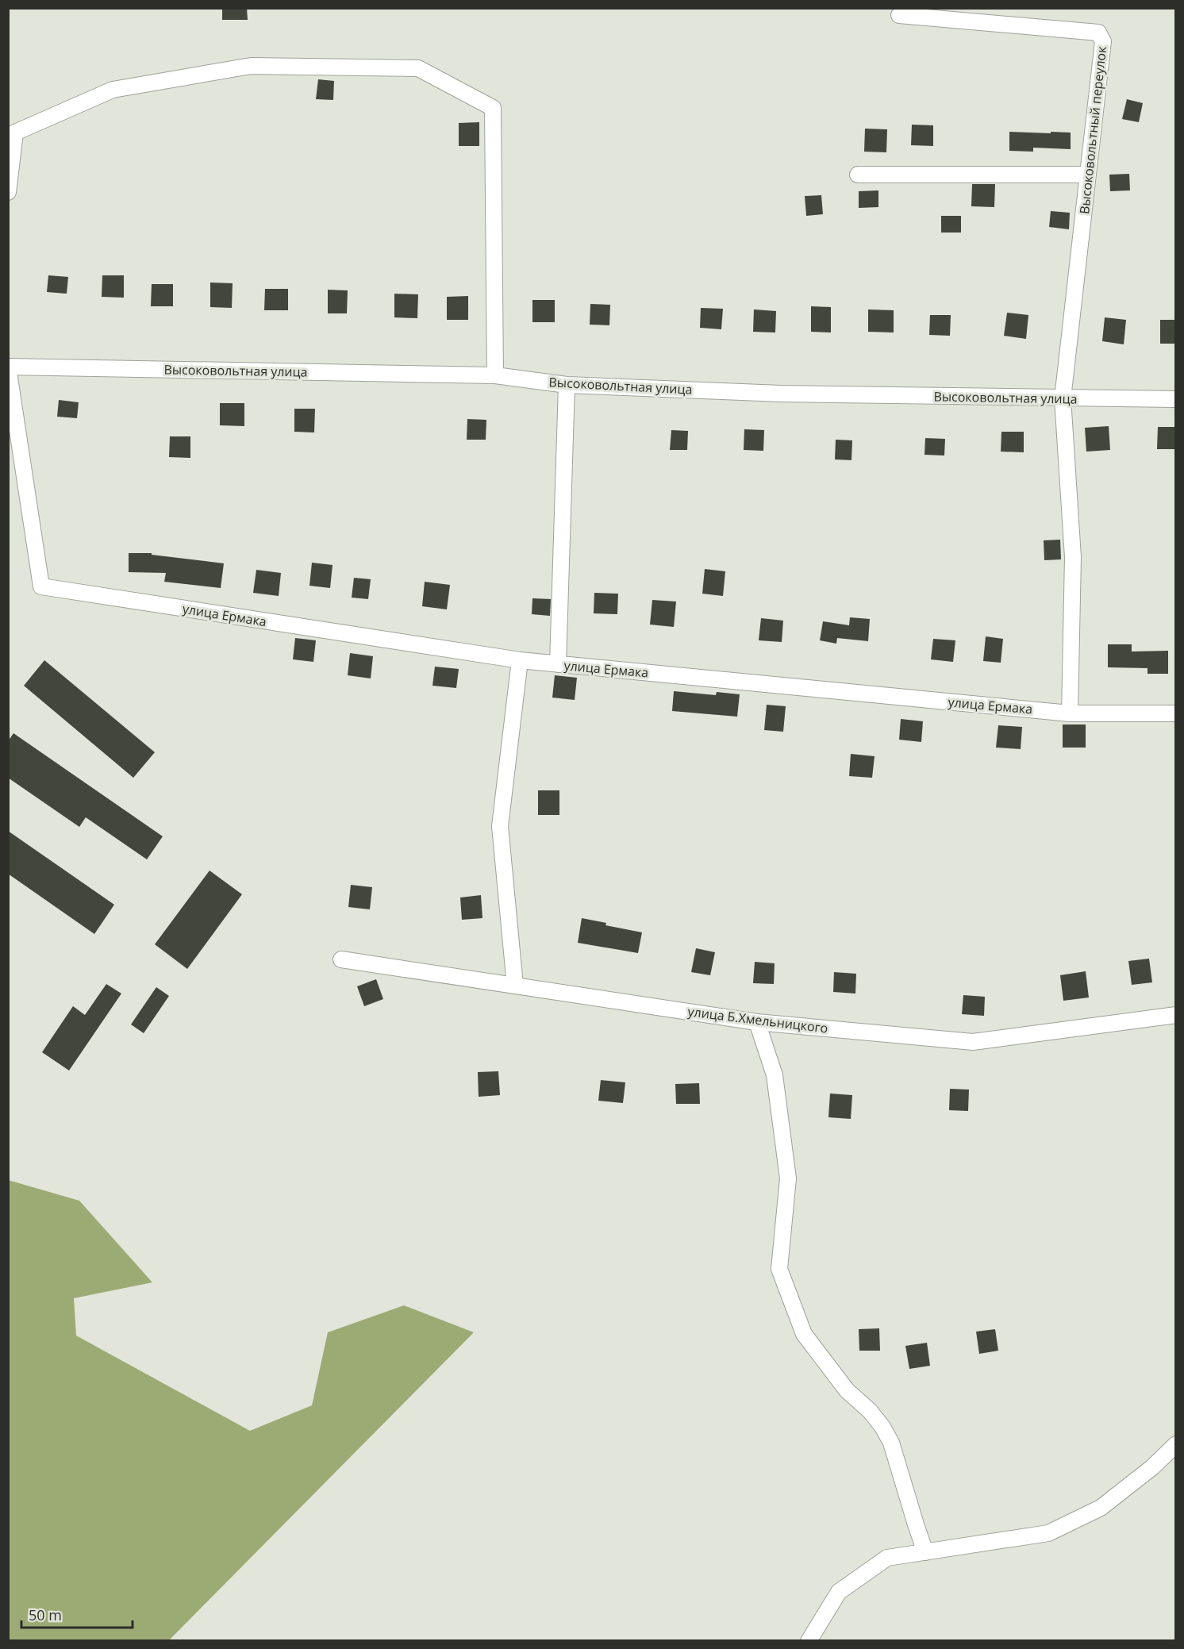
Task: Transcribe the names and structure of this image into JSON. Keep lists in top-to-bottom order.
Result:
{
  "streets": {
    "street": [
      "Высоковольтный переулок",
      "Высоковольтная улица",
      "улица Ермака",
      "улица Б.Хмельницкого"
    ]
  },
  "crossings": [
    ["Высоковольтный переулок", "Высоковольтная улица"],
    ["Высоковольтный переулок", "улица Ермака"],
    ["Высоковольтная улица", "улица Ермака"]
  ],
  "scale_bar": "50 m"
}
